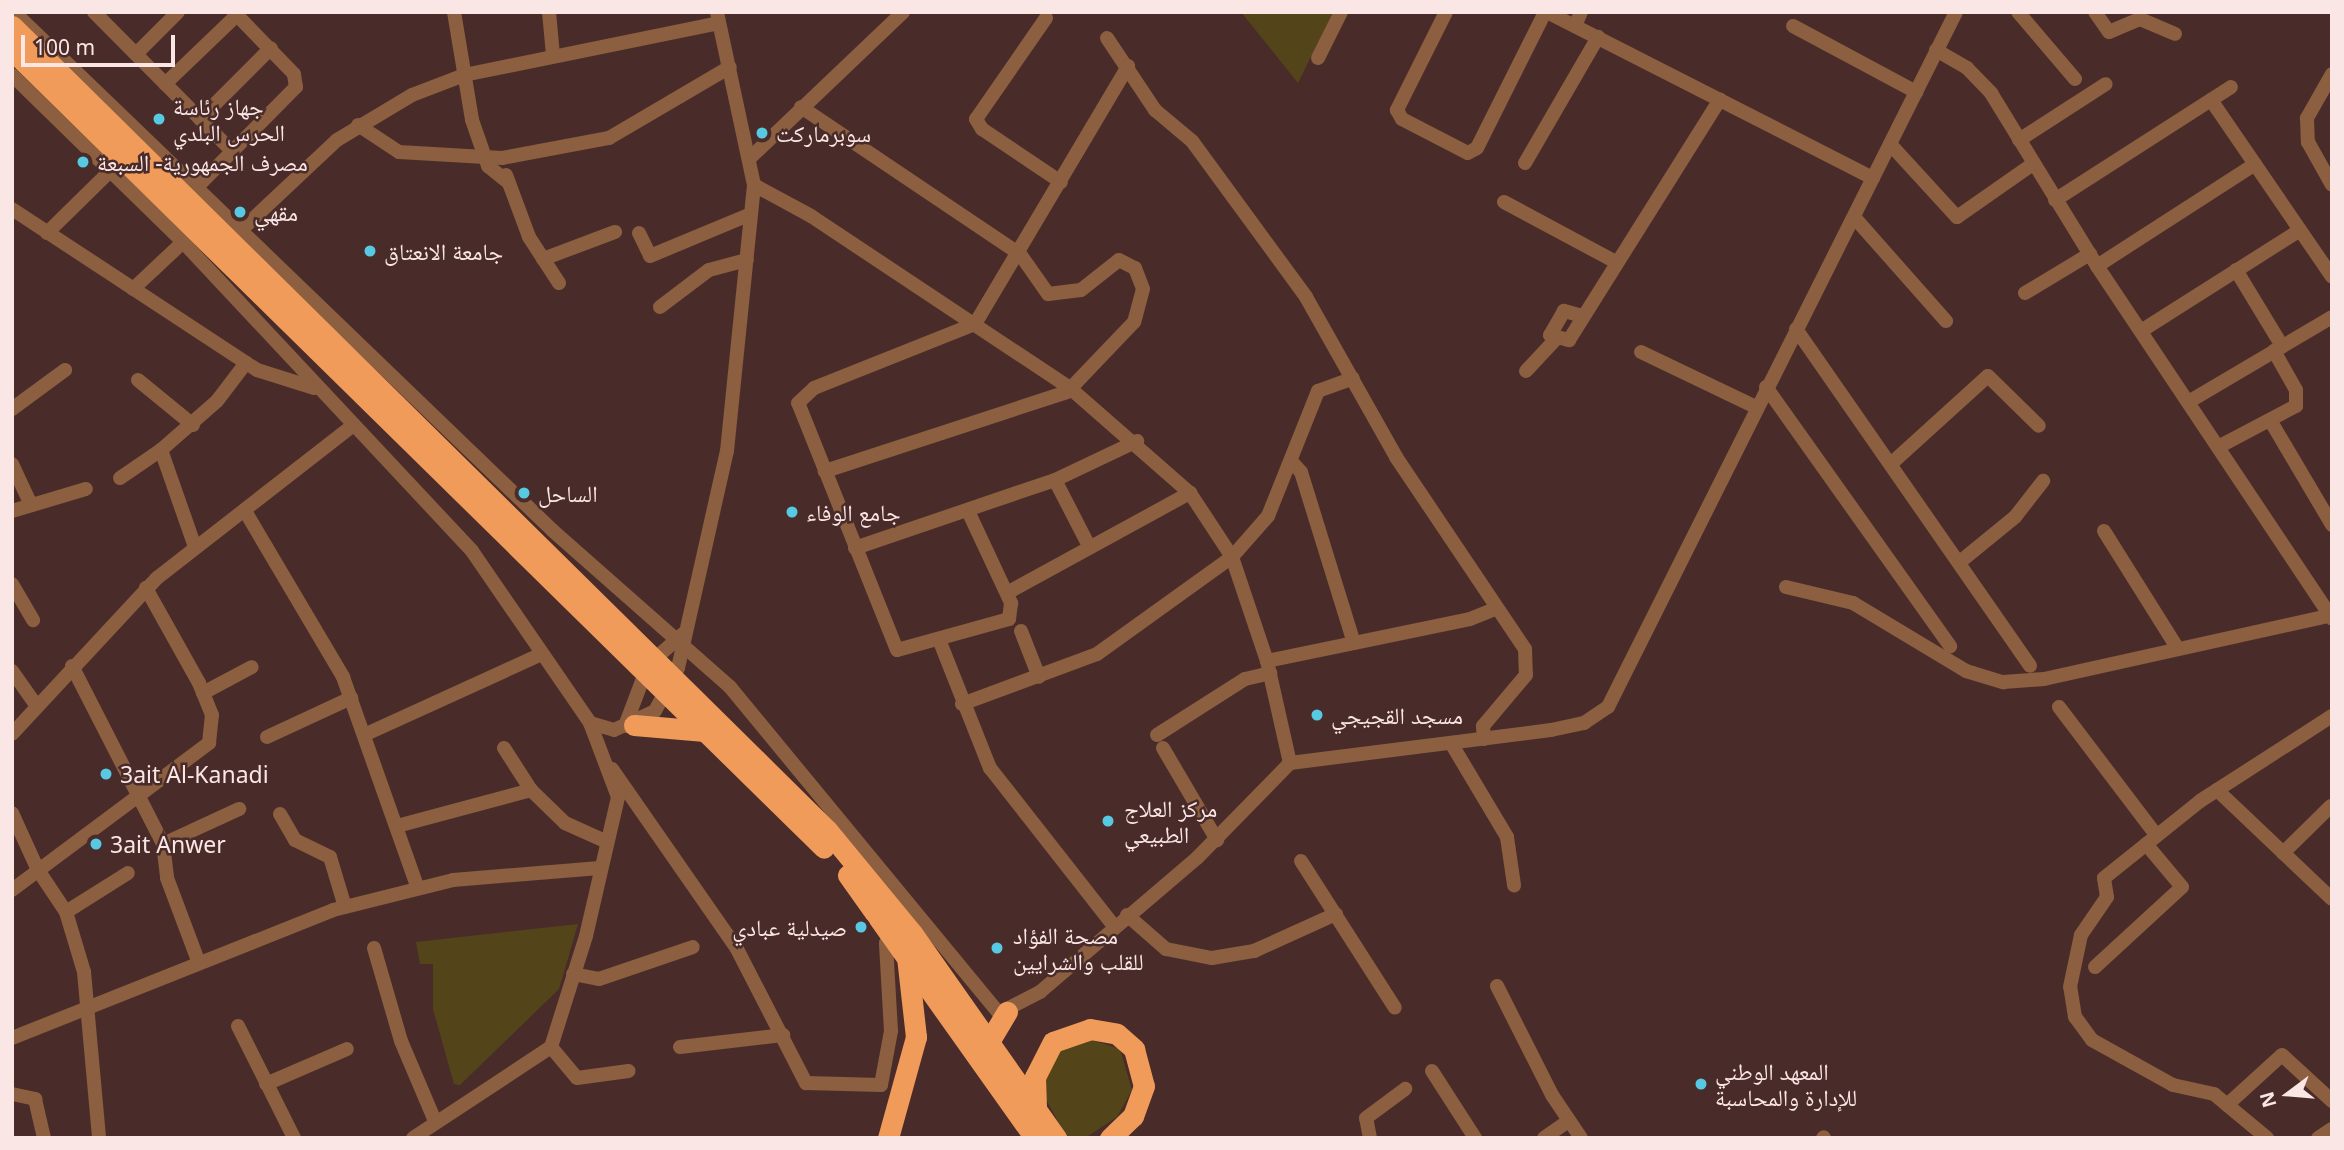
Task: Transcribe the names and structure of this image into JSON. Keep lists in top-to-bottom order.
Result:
{
  "places": [
    "جهاز رئاسة الحرس البلدي",
    "سوبرماركت",
    "مصرف الجمهورية- السبعة",
    "مقهي",
    "جامعة الانعتاق",
    "الساحل",
    "جامع الوفاء",
    "مسجد القجيجي",
    "3ait Al-Kanadi",
    "مركز العلاج الطبيعي",
    "3ait Anwer",
    "صيدلية عبادي",
    "مصحة الفؤاد للقلب والشرايين",
    "المعهد الوطني للإدارة والمحاسبة"
  ],
  "scale_bar": "100 m",
  "north": "left"
}
